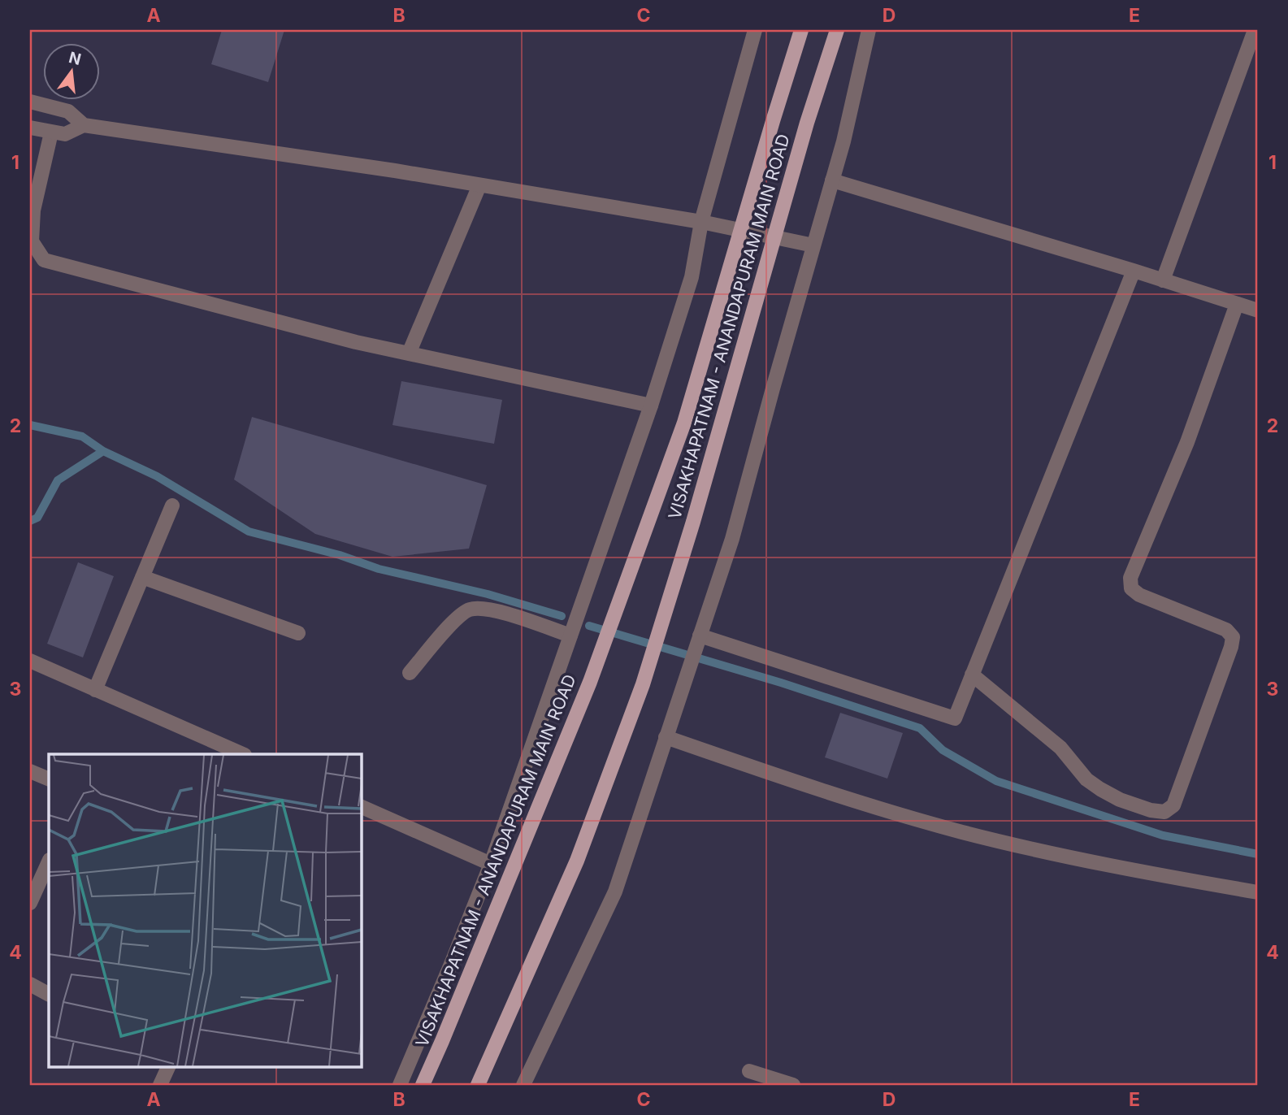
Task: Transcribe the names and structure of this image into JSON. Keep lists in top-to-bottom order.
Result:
{
  "streets": {
    "main road": ["VISAKHAPATNAM - ANANDAPURAM MAIN ROAD"]
  },
  "north": "top",
  "grid": {
    "columns": [
      "A",
      "B",
      "C",
      "D",
      "E"
    ],
    "rows": [
      "1",
      "2",
      "3",
      "4"
    ]
  }
}
